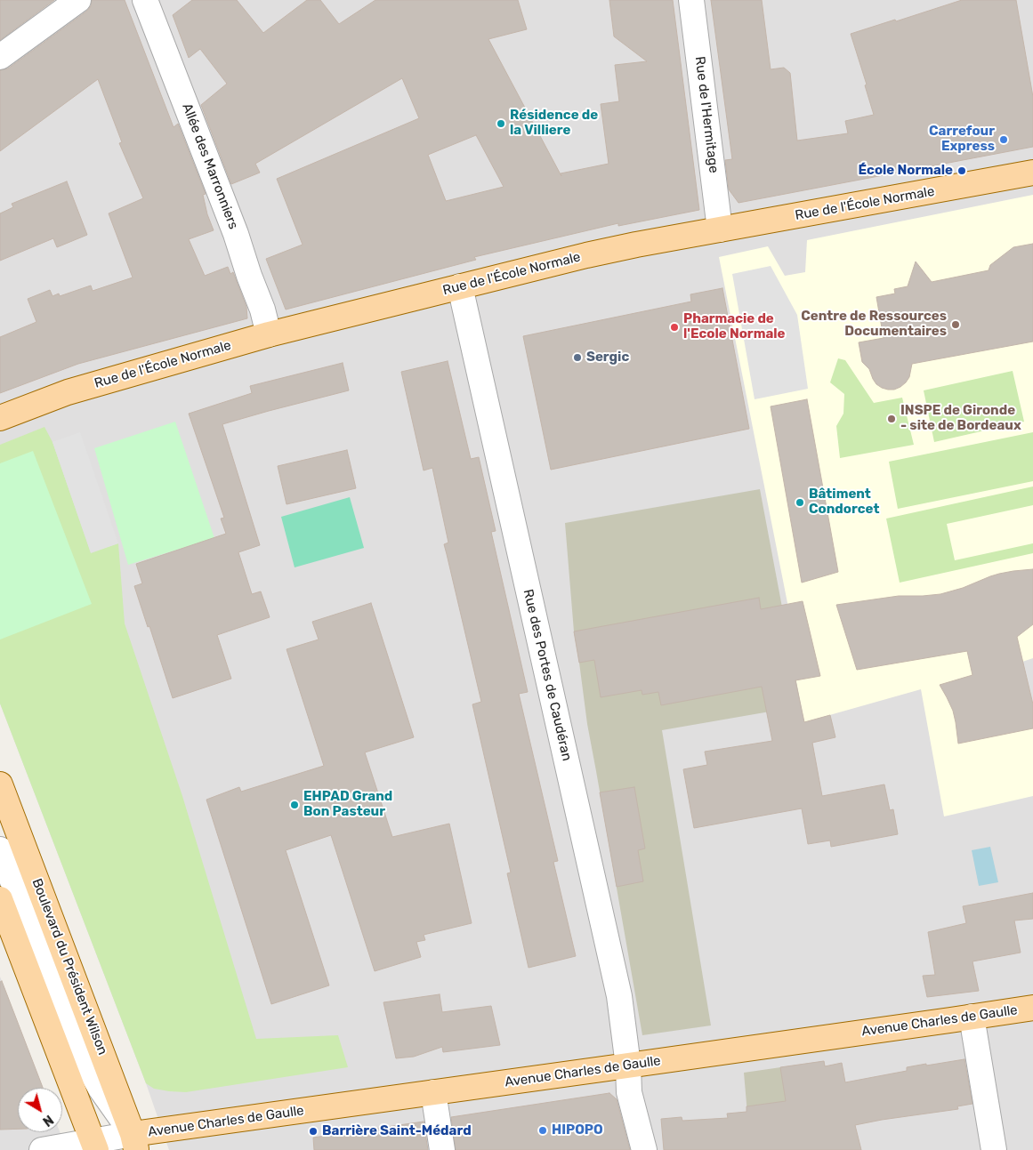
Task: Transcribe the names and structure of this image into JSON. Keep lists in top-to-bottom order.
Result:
{
  "streets": {
    "main road": ["Rue de l'École Normale", "Boulevard du Président Wilson", "Avenue Charles de Gaulle"],
    "street": ["Rue de l'Hermitage", "Allée des Marronniers", "Rue des Portes de Caudéran"]
  },
  "crossings": [
    ["Rue de l'Hermitage", "Rue de l'École Normale"],
    ["Allée des Marronniers", "Rue de l'École Normale"],
    ["Rue de l'École Normale", "Rue des Portes de Caudéran"],
    ["Rue des Portes de Caudéran", "Avenue Charles de Gaulle"],
    ["Boulevard du Président Wilson", "Avenue Charles de Gaulle"]
  ],
  "places": [
    "Résidence de la Villiere",
    "Carrefour Express",
    "École Normale",
    "Centre de Ressources Documentaires",
    "Pharmacie de l'Ecole Normale",
    "Sergic",
    "INSPE de Gironde - site de Bordeaux",
    "Bâtiment Condorcet",
    "EHPAD Grand Bon Pasteur",
    "HIPOPO",
    "Barrière Saint-Médard"
  ],
  "north": "bottom right"
}
